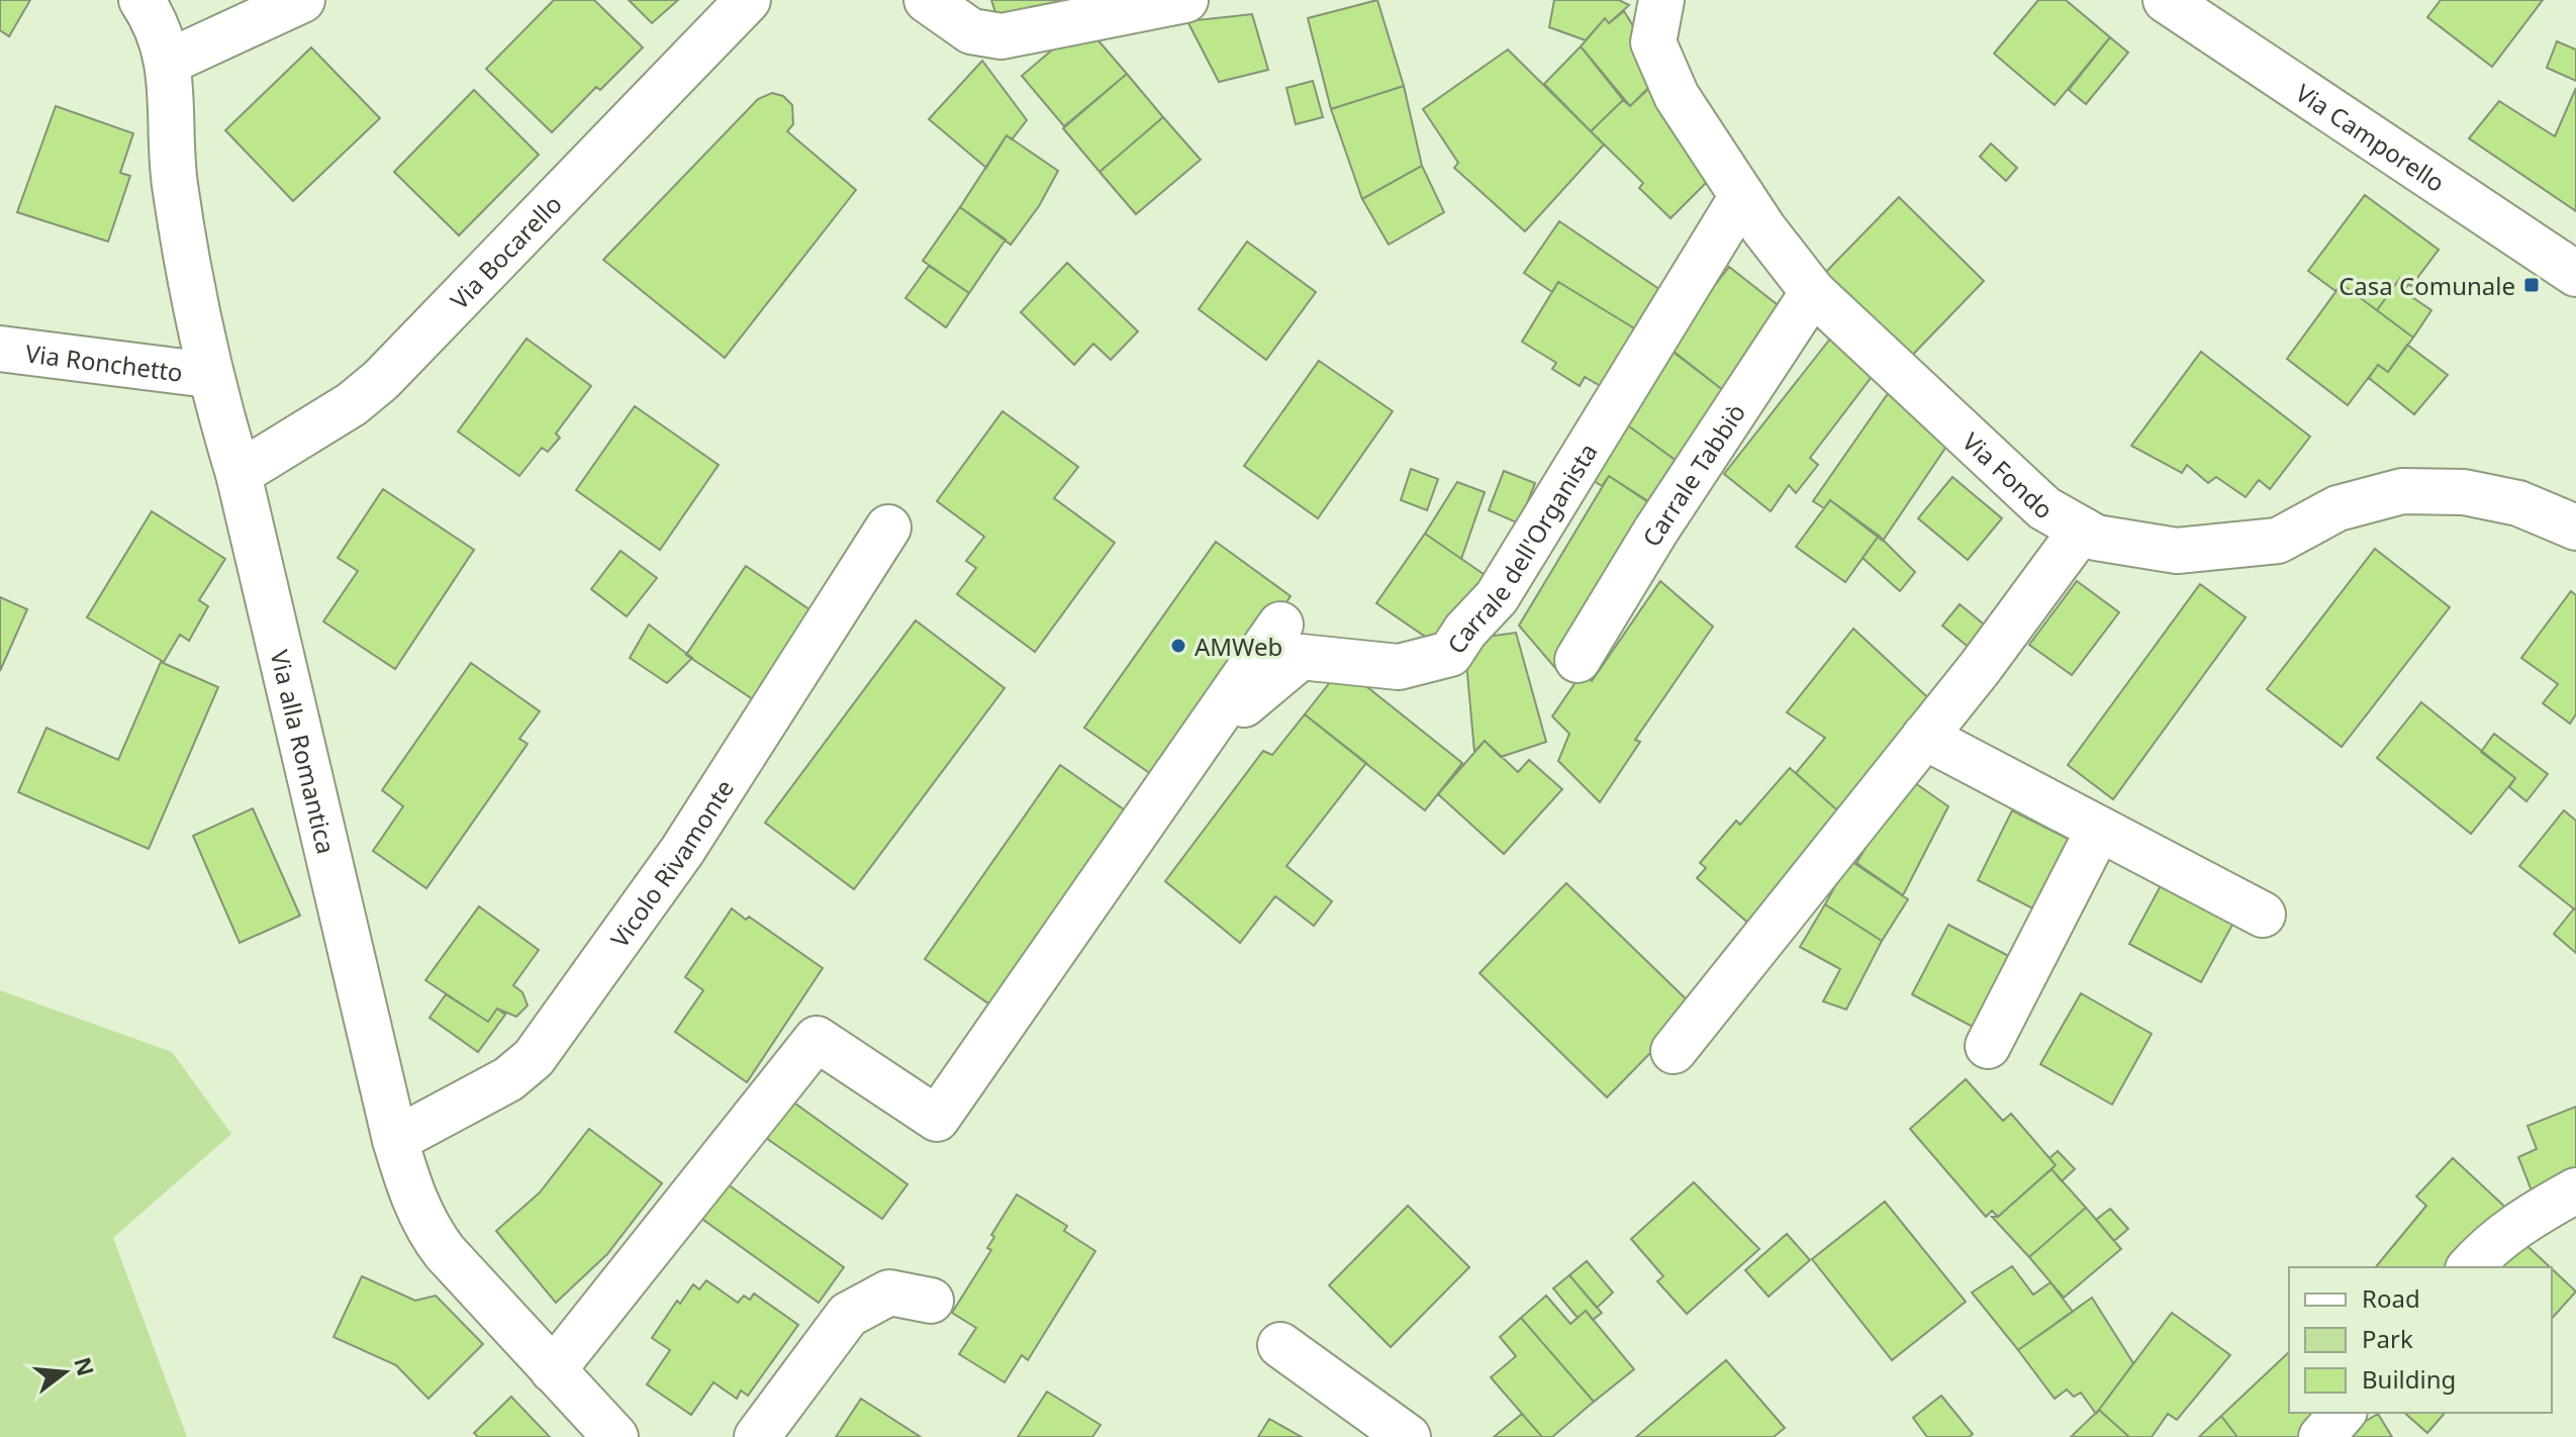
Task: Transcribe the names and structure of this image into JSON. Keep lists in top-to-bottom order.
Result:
{
  "streets": {
    "street": [
      "Via Camporello",
      "Via Bocarello",
      "Via Ronchetto",
      "Via Fondo",
      "Carrale Tabbiò",
      "Carrale dell'Organista",
      "Via alla Romantica",
      "Vicolo Rivamonte"
    ]
  },
  "crossings": [
    ["Via Bocarello", "Via alla Romantica"],
    ["Via Ronchetto", "Via alla Romantica"],
    ["Via Fondo", "Carrale Tabbiò"],
    ["Via Fondo", "Carrale dell'Organista"],
    ["Via alla Romantica", "Vicolo Rivamonte"]
  ],
  "places": {
    "transit": ["Casa Comunale"],
    "other": ["AMWeb"]
  },
  "legend": ["Road", "Park", "Building"],
  "north": "right"
}
